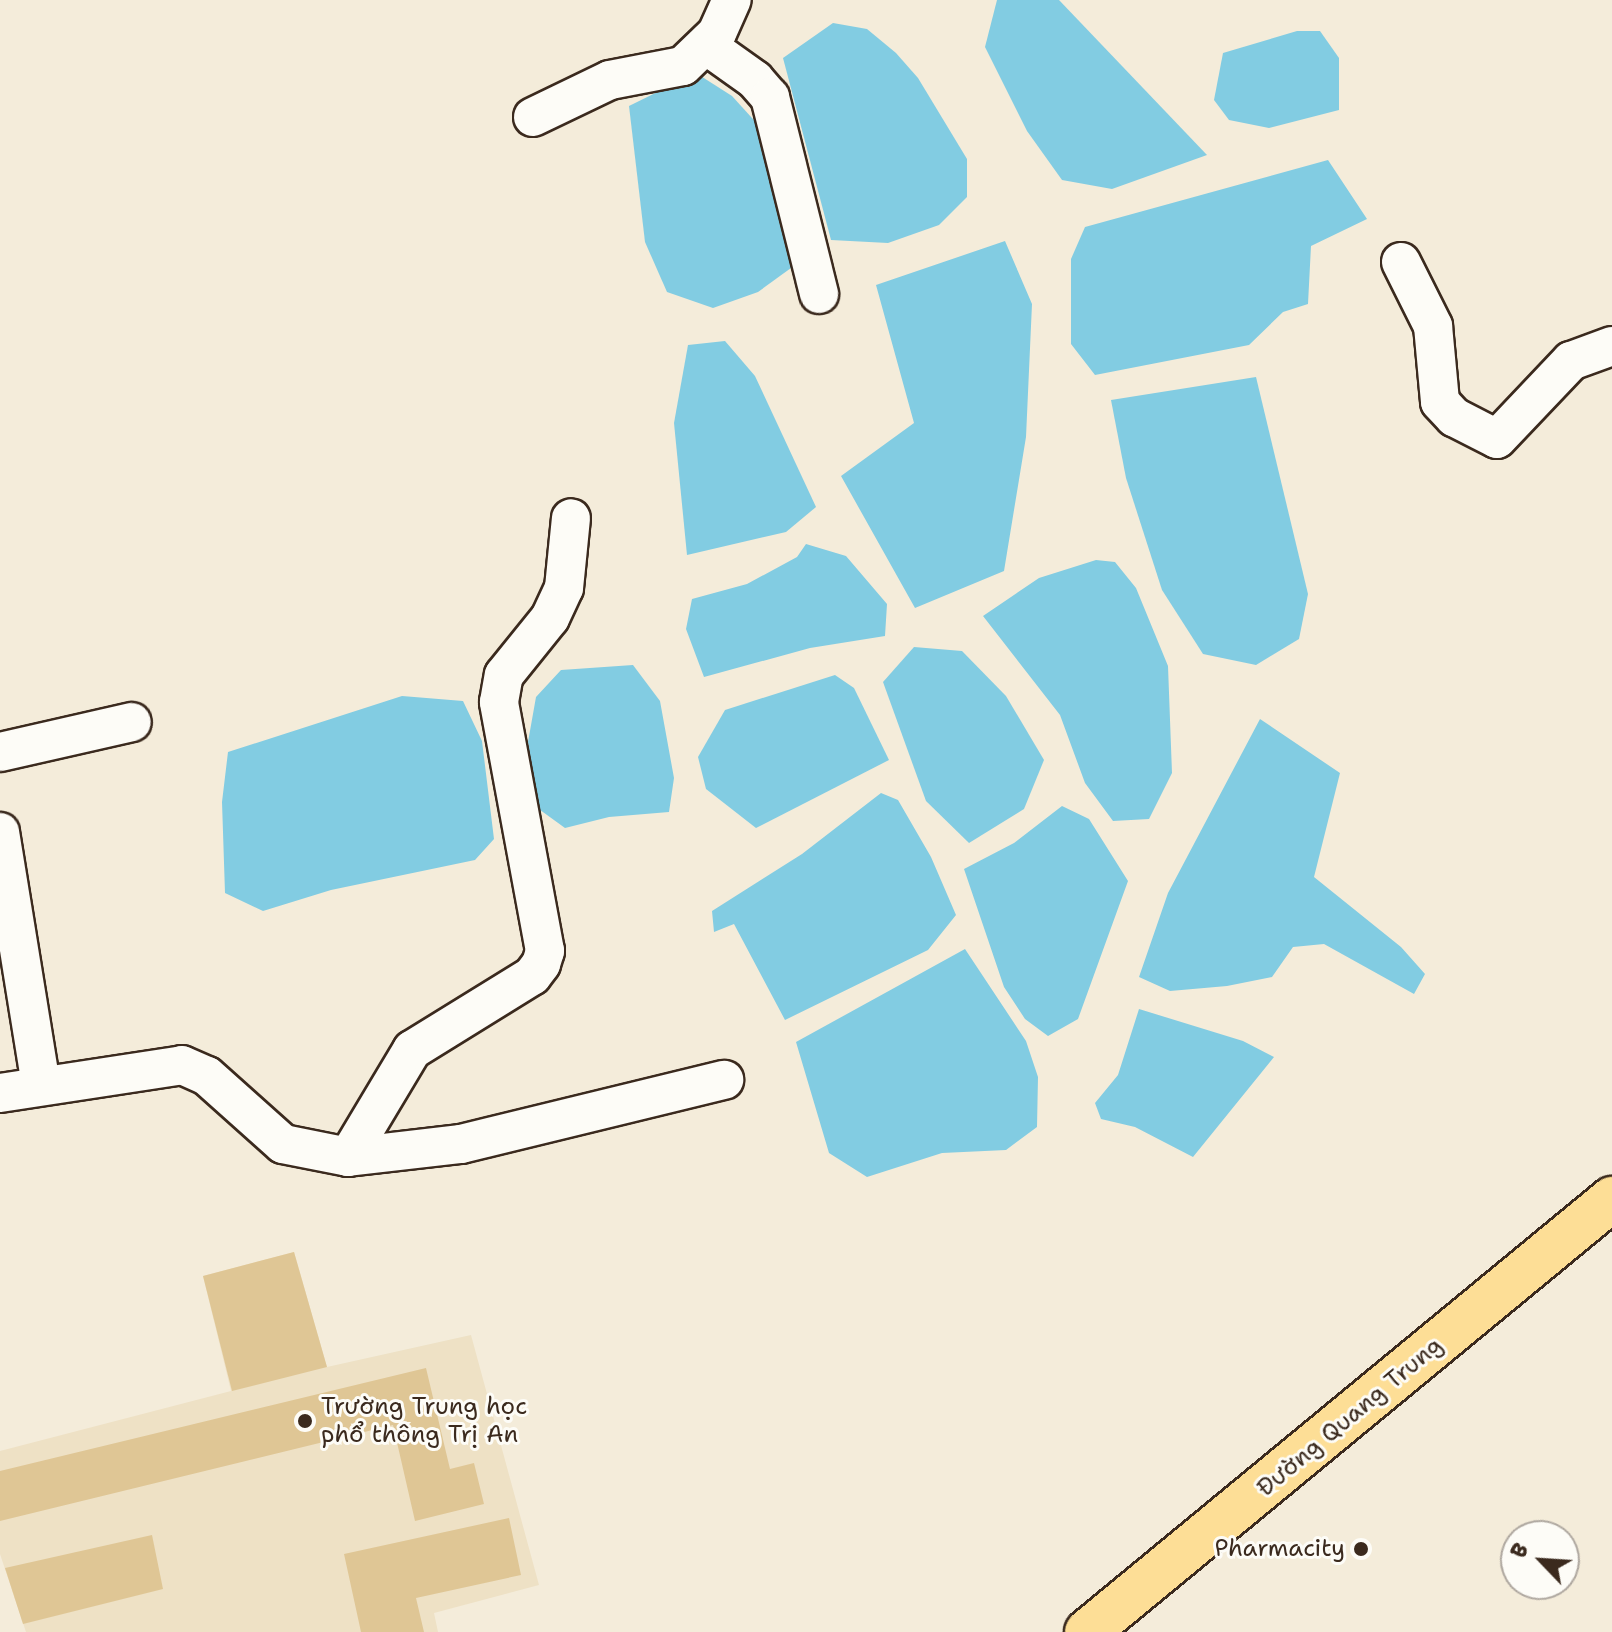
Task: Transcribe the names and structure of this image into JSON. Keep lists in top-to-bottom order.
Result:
{
  "streets": {
    "main road": ["Đường Quang Trung"]
  },
  "places": ["Trường Trung học phổ thông Trị An", "Pharmacity"],
  "north": "top left"
}
